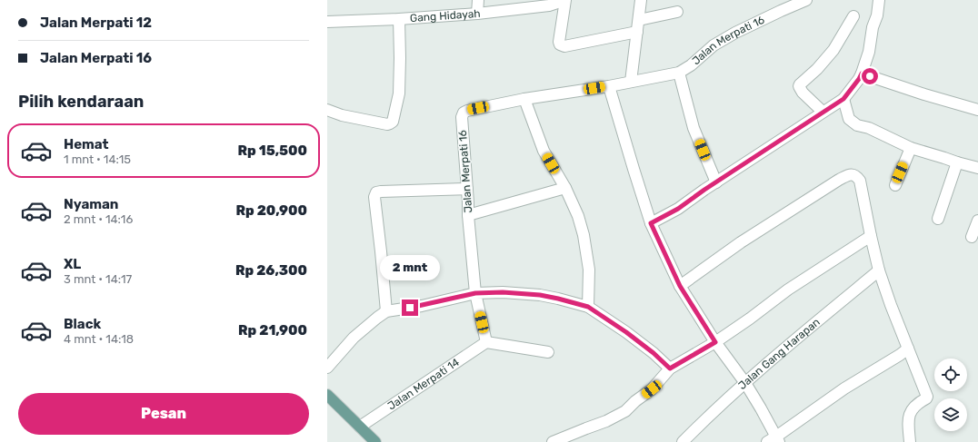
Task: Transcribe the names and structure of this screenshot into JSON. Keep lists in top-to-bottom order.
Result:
{
  "streets": {
    "street": [
      "Gang Hidayah",
      "Jalan Merpati 16",
      "Jalan Gang Harapan",
      "Jalan Merpati 14"
    ]
  },
  "crossings": [
    ["Jalan Merpati 16", "Jalan Merpati 14"]
  ],
  "page": {
    "banner": ["Jalan Merpati 12", "Jalan Merpati 16"],
    "heading": "Pilih kendaraan",
    "list": [
      {
        "name": "Hemat",
        "note": "1 mnt · 14:15",
        "value": "Rp 15,500"
      },
      {
        "name": "Nyaman",
        "note": "2 mnt · 14:16",
        "value": "Rp 20,900"
      },
      {
        "name": "XL",
        "note": "3 mnt · 14:17",
        "value": "Rp 26,300"
      },
      {
        "name": "Black",
        "note": "4 mnt · 14:18",
        "value": "Rp 21,900"
      }
    ],
    "bubble": "2 mnt",
    "buttons": "Pesan"
  }
}
